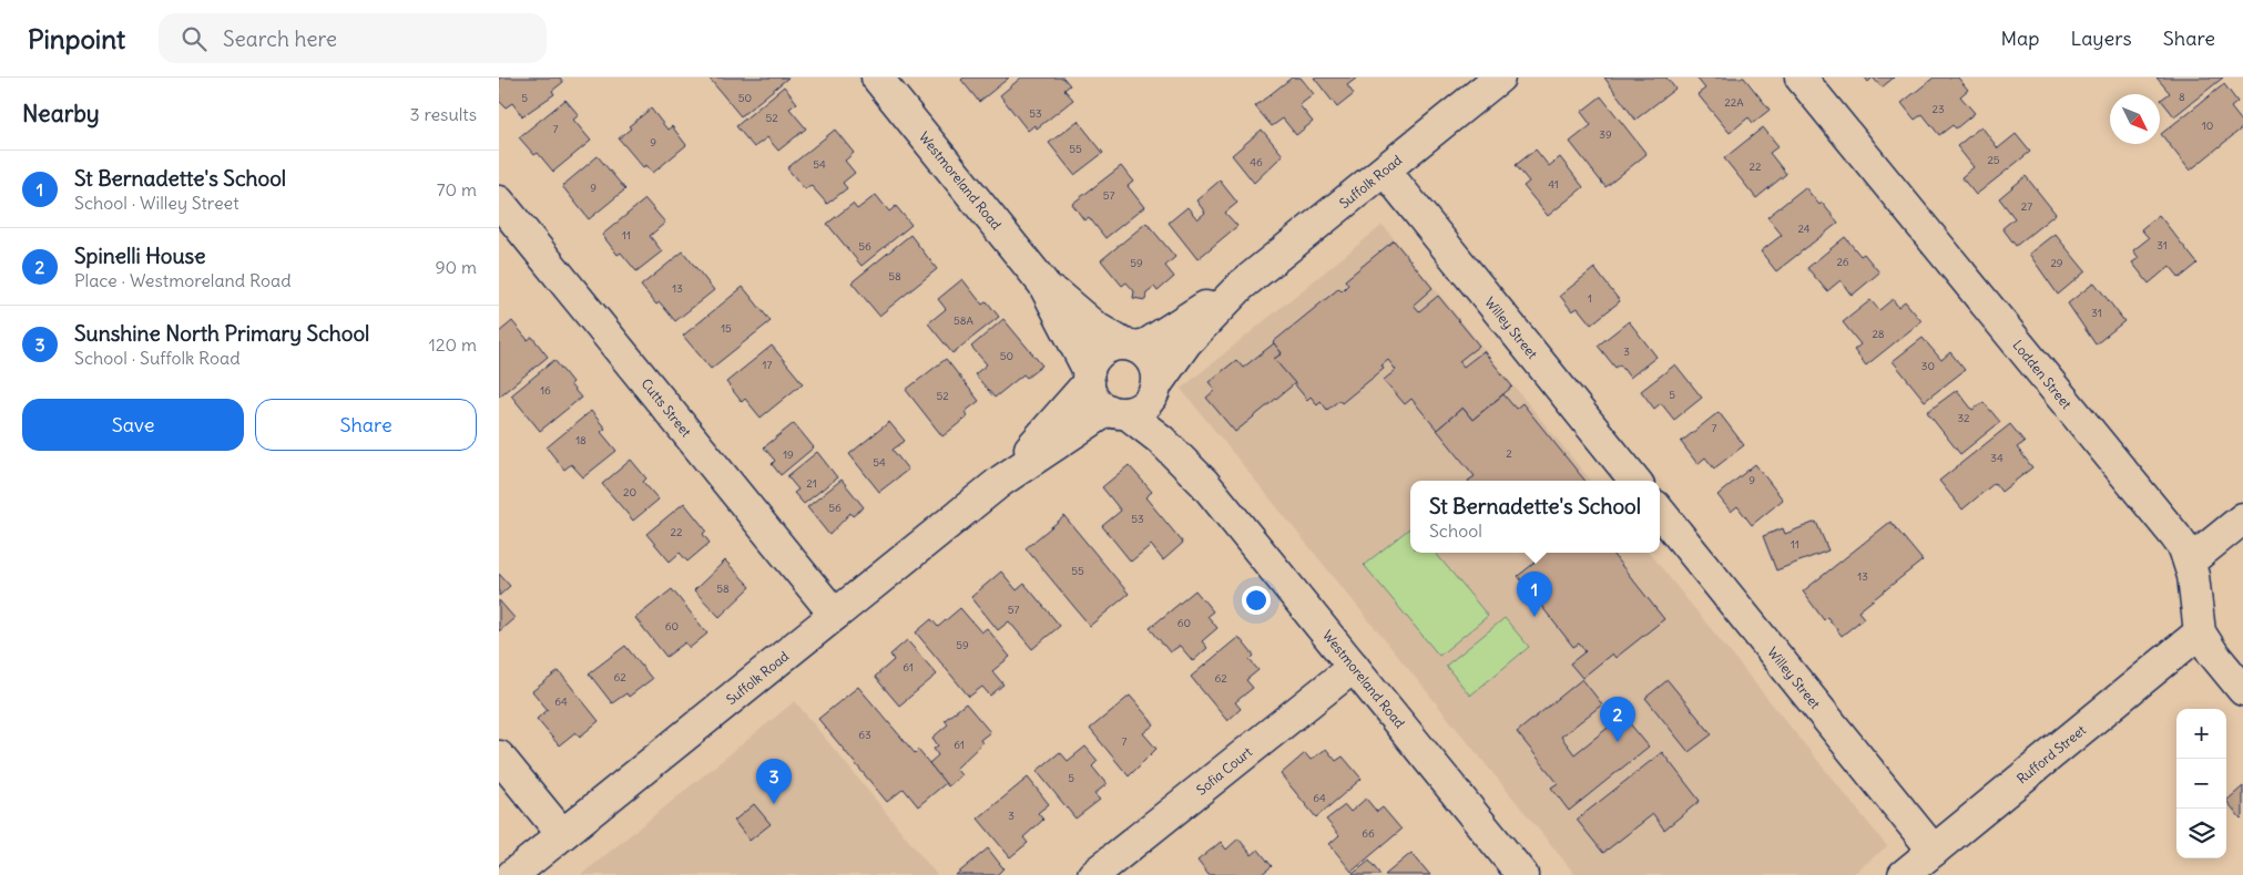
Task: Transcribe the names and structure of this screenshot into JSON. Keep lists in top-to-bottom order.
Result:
{
  "streets": {
    "street": [
      "Westmoreland Road",
      "Suffolk Road",
      "Willey Street",
      "Lodden Street",
      "Cutts Street",
      "Rufford Street",
      "Sofia Court"
    ]
  },
  "crossings": [
    ["Westmoreland Road", "Suffolk Road"],
    ["Westmoreland Road", "Sofia Court"],
    ["Suffolk Road", "Willey Street"],
    ["Suffolk Road", "Cutts Street"],
    ["Willey Street", "Rufford Street"],
    ["Lodden Street", "Rufford Street"]
  ],
  "house_numbers": [
    "8",
    "5",
    "50",
    "22A",
    "23",
    "53",
    "52",
    "10",
    "7",
    "39",
    "9",
    "55",
    "25",
    "46",
    "54",
    "22",
    "41",
    "9",
    "57",
    "27",
    "24",
    "11",
    "31",
    "56",
    "26",
    "59",
    "29",
    "58",
    "13",
    "1",
    "31",
    "58A",
    "15",
    "28",
    "3",
    "50",
    "17",
    "30",
    "16",
    "5",
    "52",
    "32",
    "7",
    "18",
    "2",
    "19",
    "34",
    "54",
    "9",
    "21",
    "20",
    "56",
    "53",
    "22",
    "11",
    "55",
    "13",
    "58",
    "57",
    "60",
    "60",
    "59",
    "61",
    "62",
    "62",
    "64",
    "63",
    "7",
    "61",
    "5",
    "64",
    "3",
    "66"
  ],
  "north": "bottom right",
  "page": {
    "header": "Pinpoint",
    "search": "Search here",
    "nav": ["Map", "Layers", "Share"],
    "heading": ["Nearby", "3 results"],
    "list": [
      {
        "mark": "1",
        "name": "St Bernadette's School",
        "note": "School · Willey Street",
        "value": "70 m"
      },
      {
        "mark": "2",
        "name": "Spinelli House",
        "note": "Place · Westmoreland Road",
        "value": "90 m"
      },
      {
        "mark": "3",
        "name": "Sunshine North Primary School",
        "note": "School · Suffolk Road",
        "value": "120 m"
      }
    ],
    "buttons": ["Save", "Share"],
    "popup": ["St Bernadette's School", "School"],
    "pins": ["1", "2", "3"],
    "map_buttons": ["+", "−"]
  }
}
